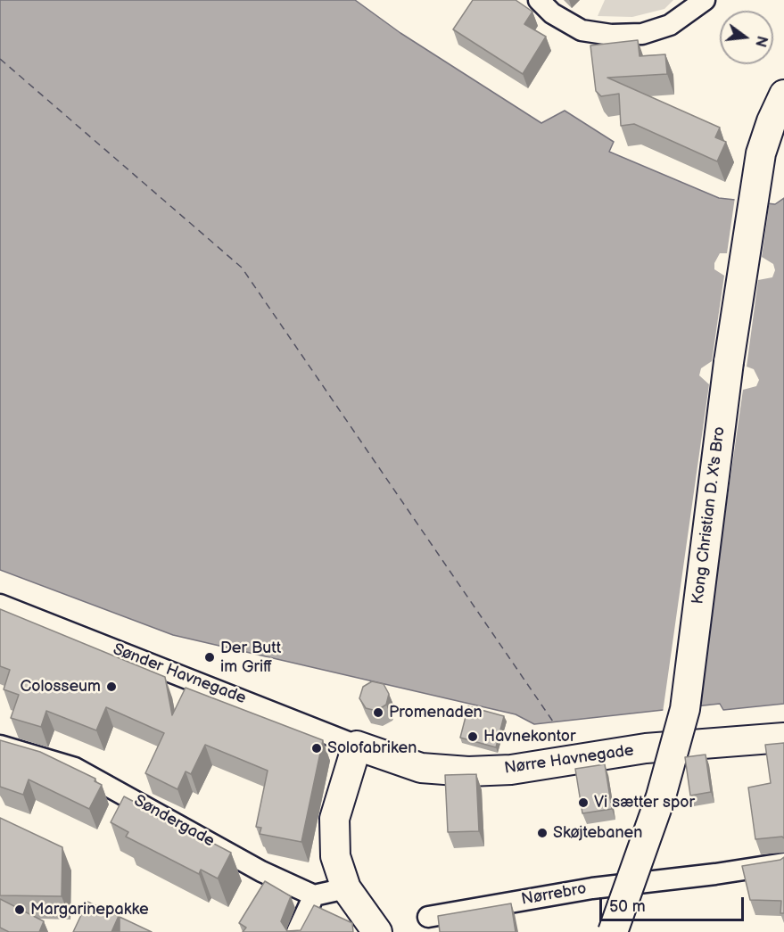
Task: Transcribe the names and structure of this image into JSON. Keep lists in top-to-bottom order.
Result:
{
  "streets": {
    "street": [
      "Kong Christian D. X's Bro",
      "Sønder Havnegade",
      "Nørre Havnegade",
      "Søndergade",
      "Nørrebro"
    ]
  },
  "crossings": [
    ["Sønder Havnegade", "Nørre Havnegade"]
  ],
  "places": [
    "Der Butt im Griff",
    "Colosseum",
    "Promenaden",
    "Havnekontor",
    "Solofabriken",
    "Vi sætter spor",
    "Skøjtebanen",
    "Margarinepakke"
  ],
  "scale_bar": "50 m",
  "north": "right"
}
